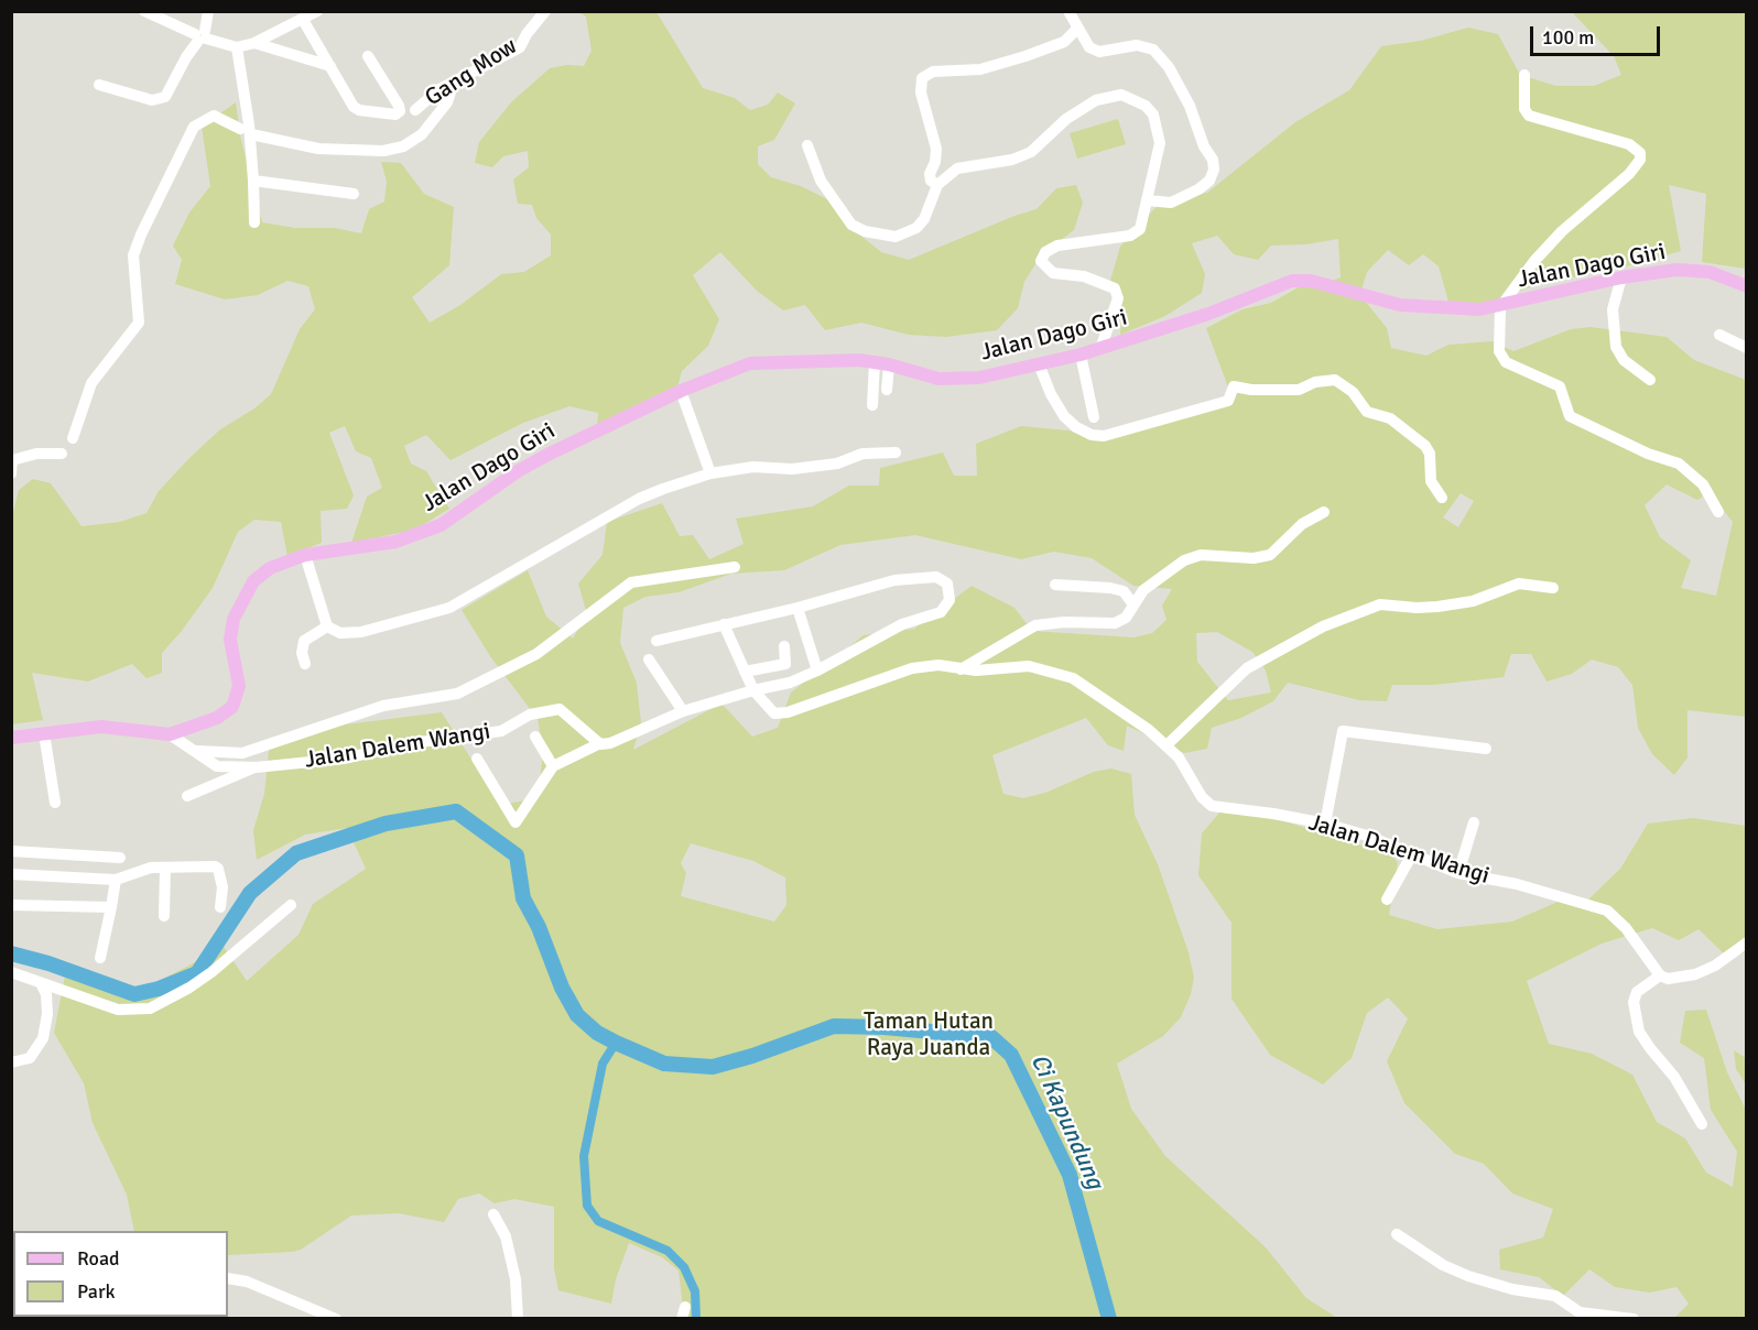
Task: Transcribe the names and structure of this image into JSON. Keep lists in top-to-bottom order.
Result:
{
  "streets": {
    "main road": ["Jalan Dago Giri"],
    "street": ["Gang Mow", "Jalan Dalem Wangi"]
  },
  "crossings": [
    ["Jalan Dago Giri", "Jalan Dalem Wangi"]
  ],
  "water": ["Ci Kapundung"],
  "parks": ["Taman Hutan Raya Juanda"],
  "legend": ["Road", "Park"],
  "scale_bar": "100 m"
}
